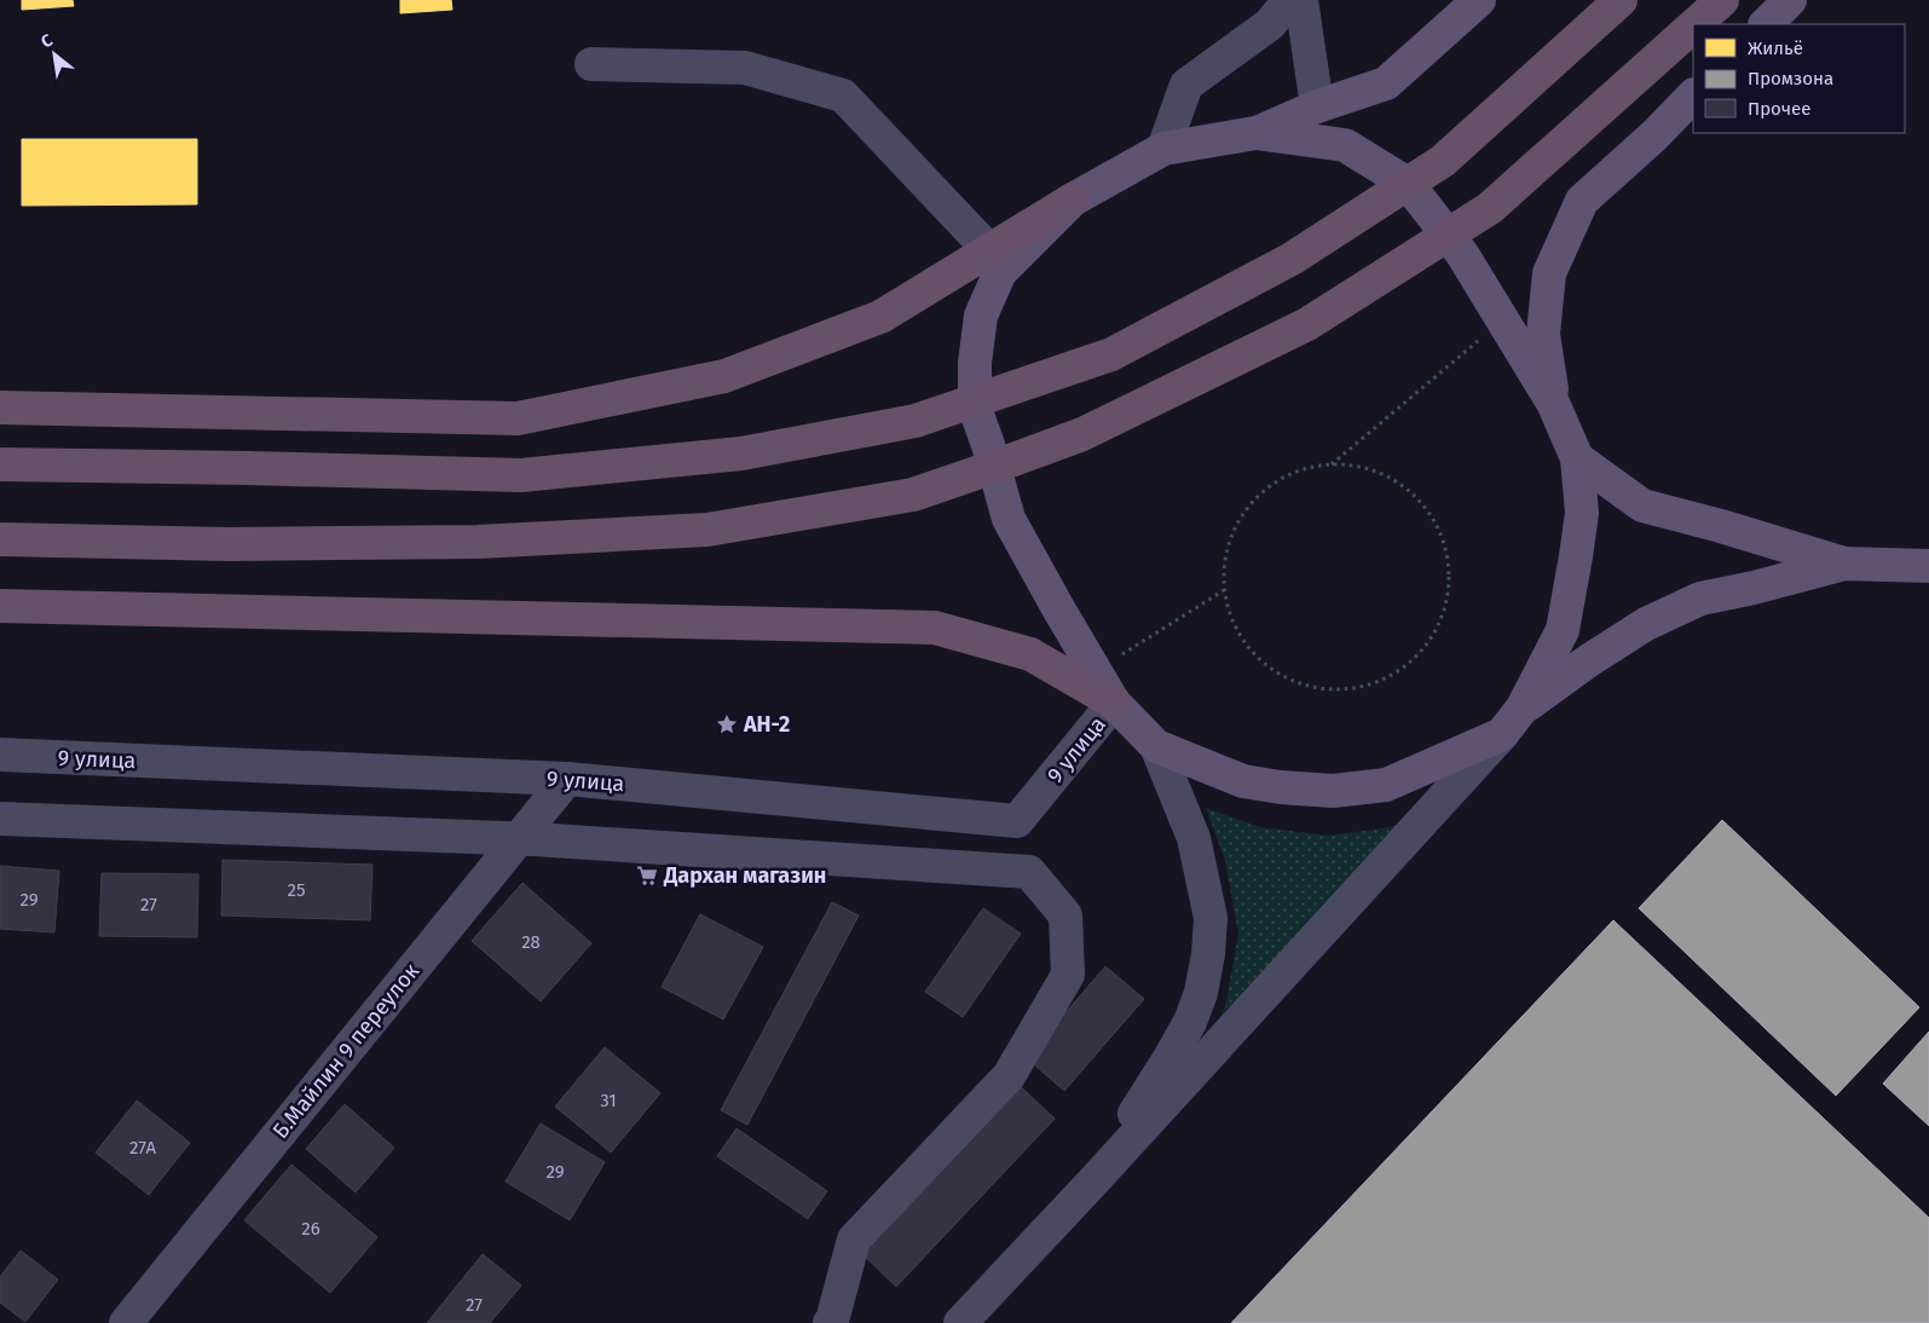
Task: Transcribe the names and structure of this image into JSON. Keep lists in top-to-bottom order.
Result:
{
  "streets": {
    "street": ["9 улица", "Б.Майлин 9 переулок"]
  },
  "crossings": [
    ["9 улица", "Б.Майлин 9 переулок"]
  ],
  "places": {
    "place": ["АН-2"],
    "supermarket": ["Дархан магазин"]
  },
  "house_numbers": [
    "25",
    "29",
    "27",
    "28",
    "31",
    "27A",
    "29",
    "26",
    "27"
  ],
  "legend": ["Жильё", "Промзона", "Прочее"],
  "north": "top left"
}
